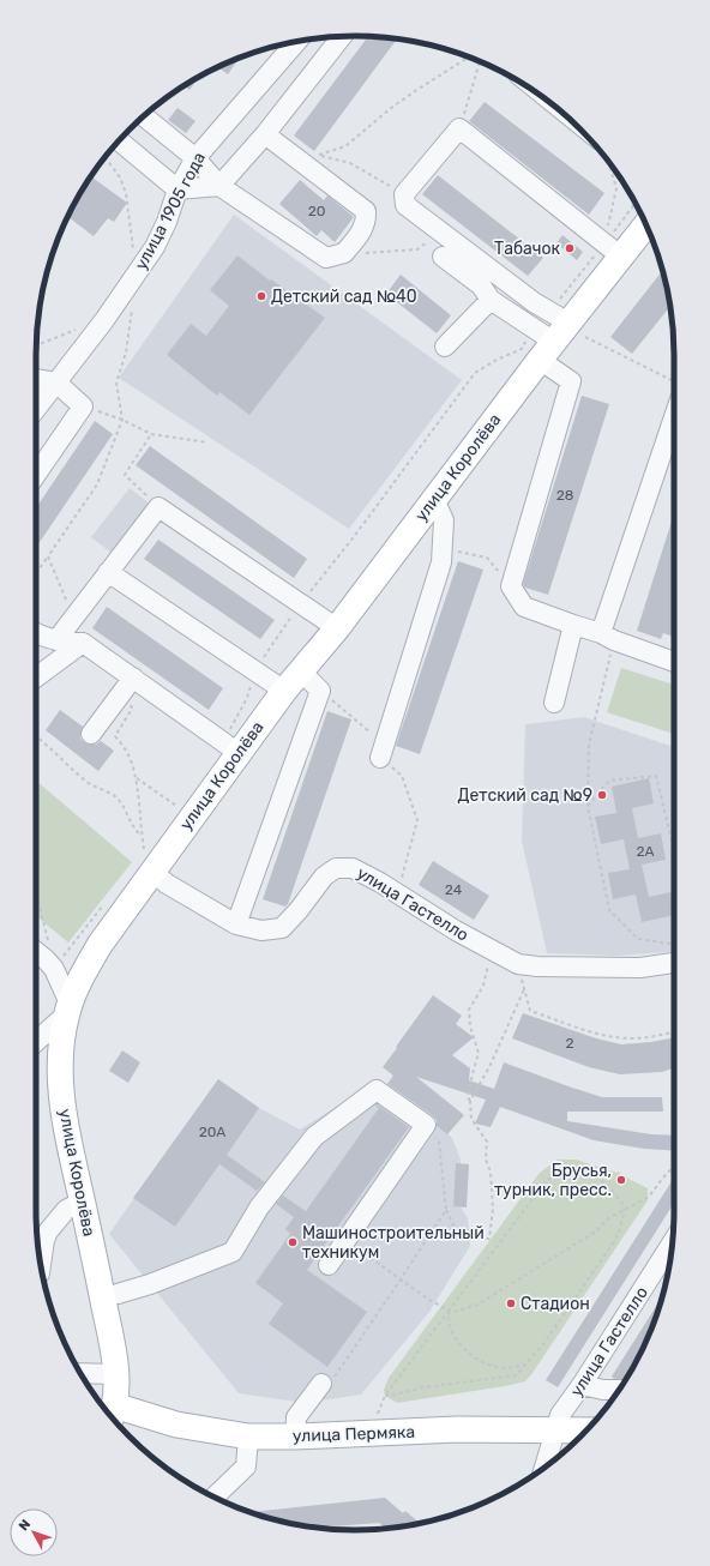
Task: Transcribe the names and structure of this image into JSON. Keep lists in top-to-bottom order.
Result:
{
  "streets": {
    "main road": ["улица Королёва", "улица Пермяка"],
    "street": ["улица 1905 года", "улица Гастелло"]
  },
  "crossings": [
    ["улица Королёва", "улица Гастелло"],
    ["улица Королёва", "улица Пермяка"],
    ["улица Гастелло", "улица Пермяка"]
  ],
  "places": [
    "Табачок",
    "Детский сад №40",
    "Детский сад №9",
    "Брусья, турник, пресс.",
    "Машиностроительный техникум",
    "Стадион"
  ],
  "house_numbers": [
    "20",
    "28",
    "2А",
    "24",
    "2",
    "20А"
  ],
  "north": "top left"
}
